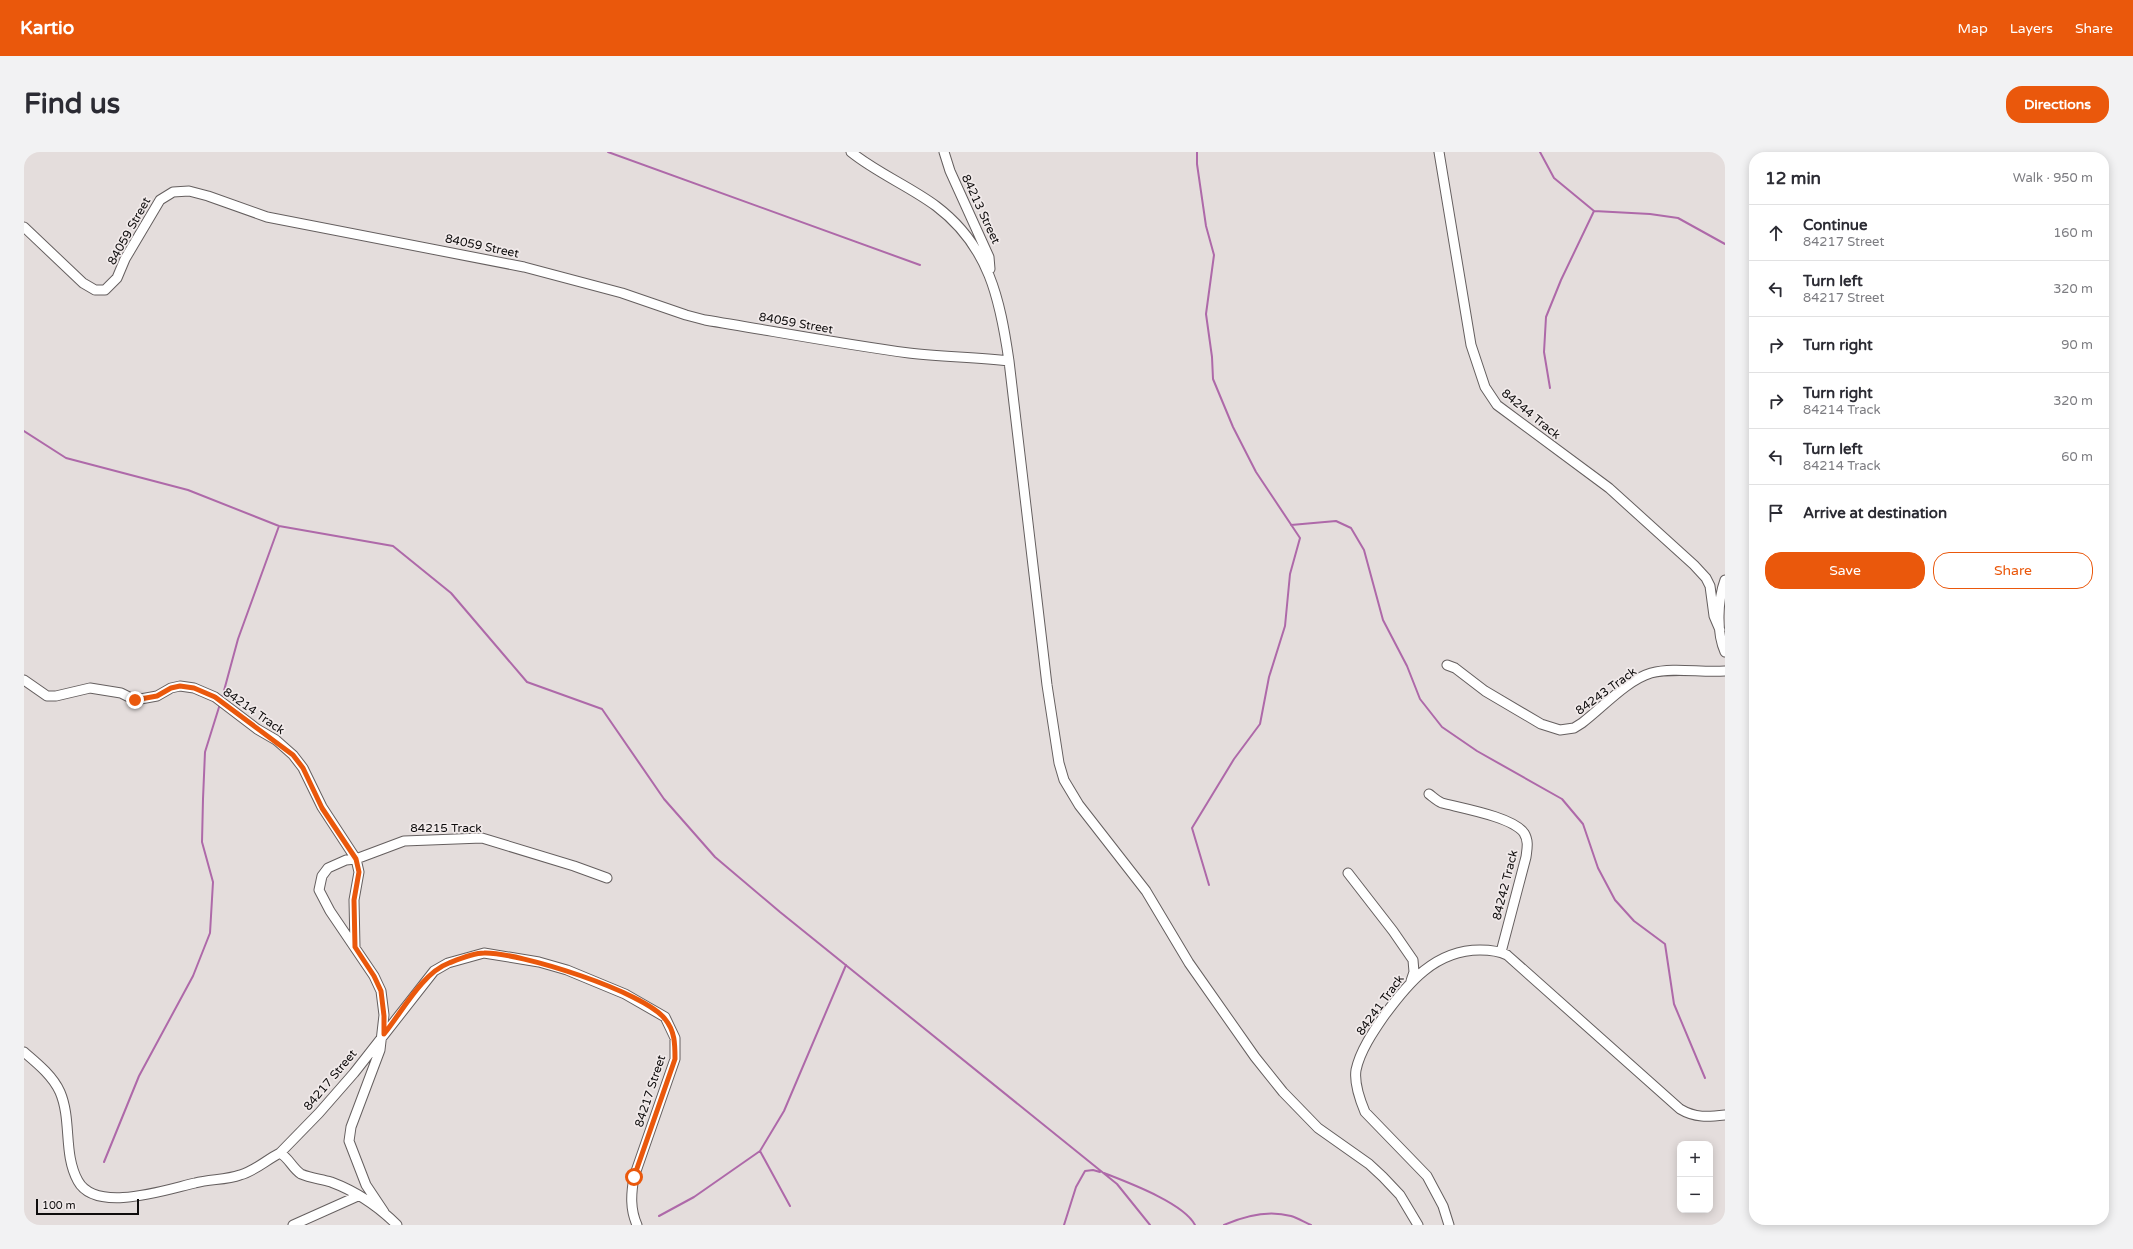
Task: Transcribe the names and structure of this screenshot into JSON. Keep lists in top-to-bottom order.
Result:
{
  "streets": {
    "street": [
      "84213 Street",
      "84059 Street",
      "84244 Track",
      "84243 Track",
      "84214 Track",
      "84215 Track",
      "84242 Track",
      "84241 Track",
      "84217 Street"
    ]
  },
  "crossings": [
    ["84214 Track", "84215 Track"],
    ["84242 Track", "84241 Track"]
  ],
  "scale_bar": "100 m",
  "page": {
    "header": "Kartio",
    "nav": ["Map", "Layers", "Share"],
    "buttons": [
      "Directions",
      ["Save", "Share"]
    ],
    "title": "Find us",
    "heading": ["12 min", "Walk · 950 m"],
    "list": [
      ["Continue", "84217 Street", "160 m"],
      ["Turn left", "84217 Street", "320 m"],
      ["Turn right", "90 m"],
      ["Turn right", "84214 Track", "320 m"],
      ["Turn left", "84214 Track", "60 m"],
      "Arrive at destination"
    ],
    "map_buttons": ["+", "−"],
    "scale": "100 m"
  }
}
